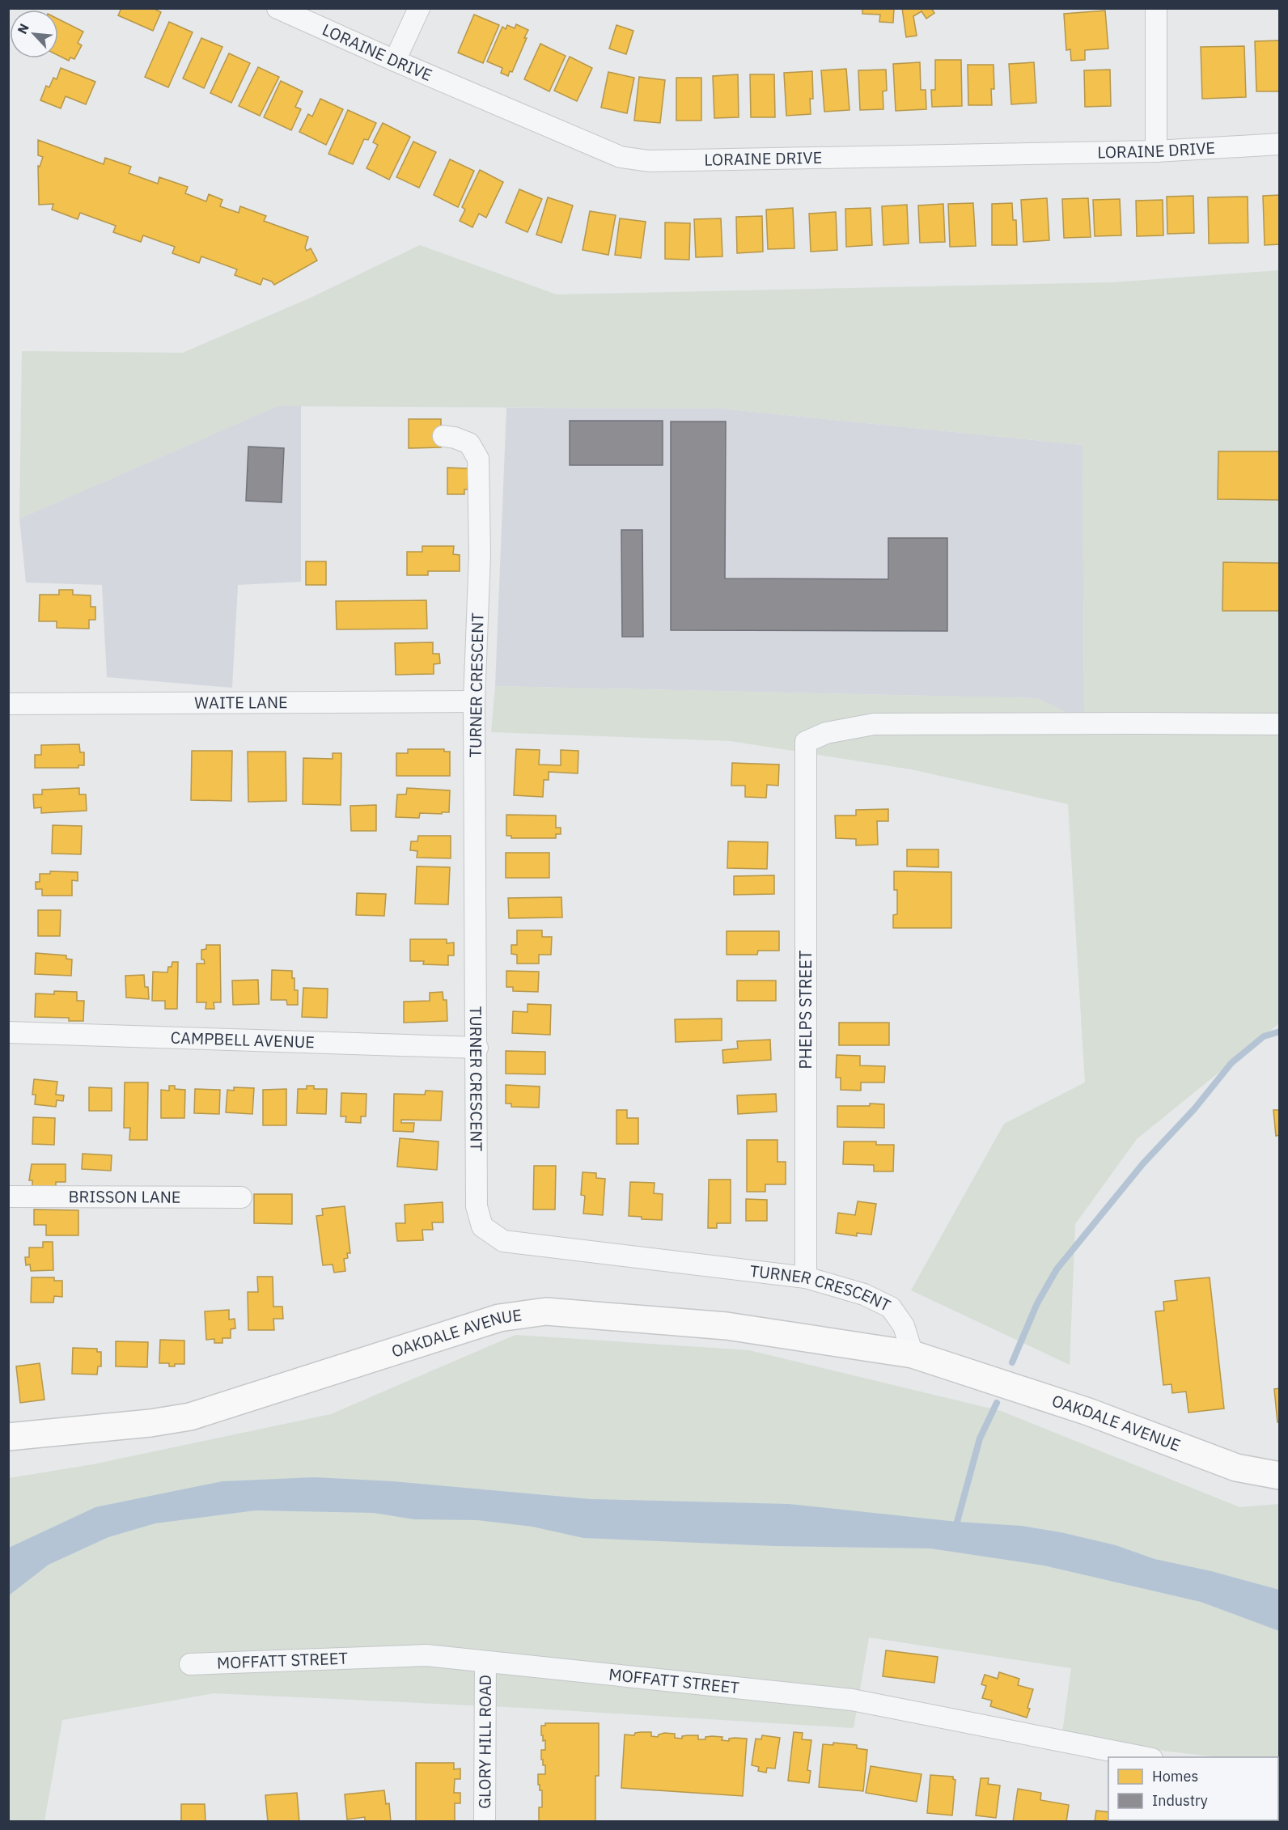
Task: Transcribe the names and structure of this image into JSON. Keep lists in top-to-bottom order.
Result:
{
  "streets": {
    "street": [
      "LORAINE DRIVE",
      "TURNER CRESCENT",
      "WAITE LANE",
      "PHELPS STREET",
      "CAMPBELL AVENUE",
      "BRISSON LANE",
      "OAKDALE AVENUE",
      "MOFFATT STREET",
      "GLORY HILL ROAD"
    ]
  },
  "crossings": [
    ["TURNER CRESCENT", "WAITE LANE"],
    ["TURNER CRESCENT", "PHELPS STREET"],
    ["TURNER CRESCENT", "CAMPBELL AVENUE"],
    ["TURNER CRESCENT", "OAKDALE AVENUE"],
    ["MOFFATT STREET", "GLORY HILL ROAD"]
  ],
  "legend": ["Homes", "Industry"],
  "north": "top left"
}
